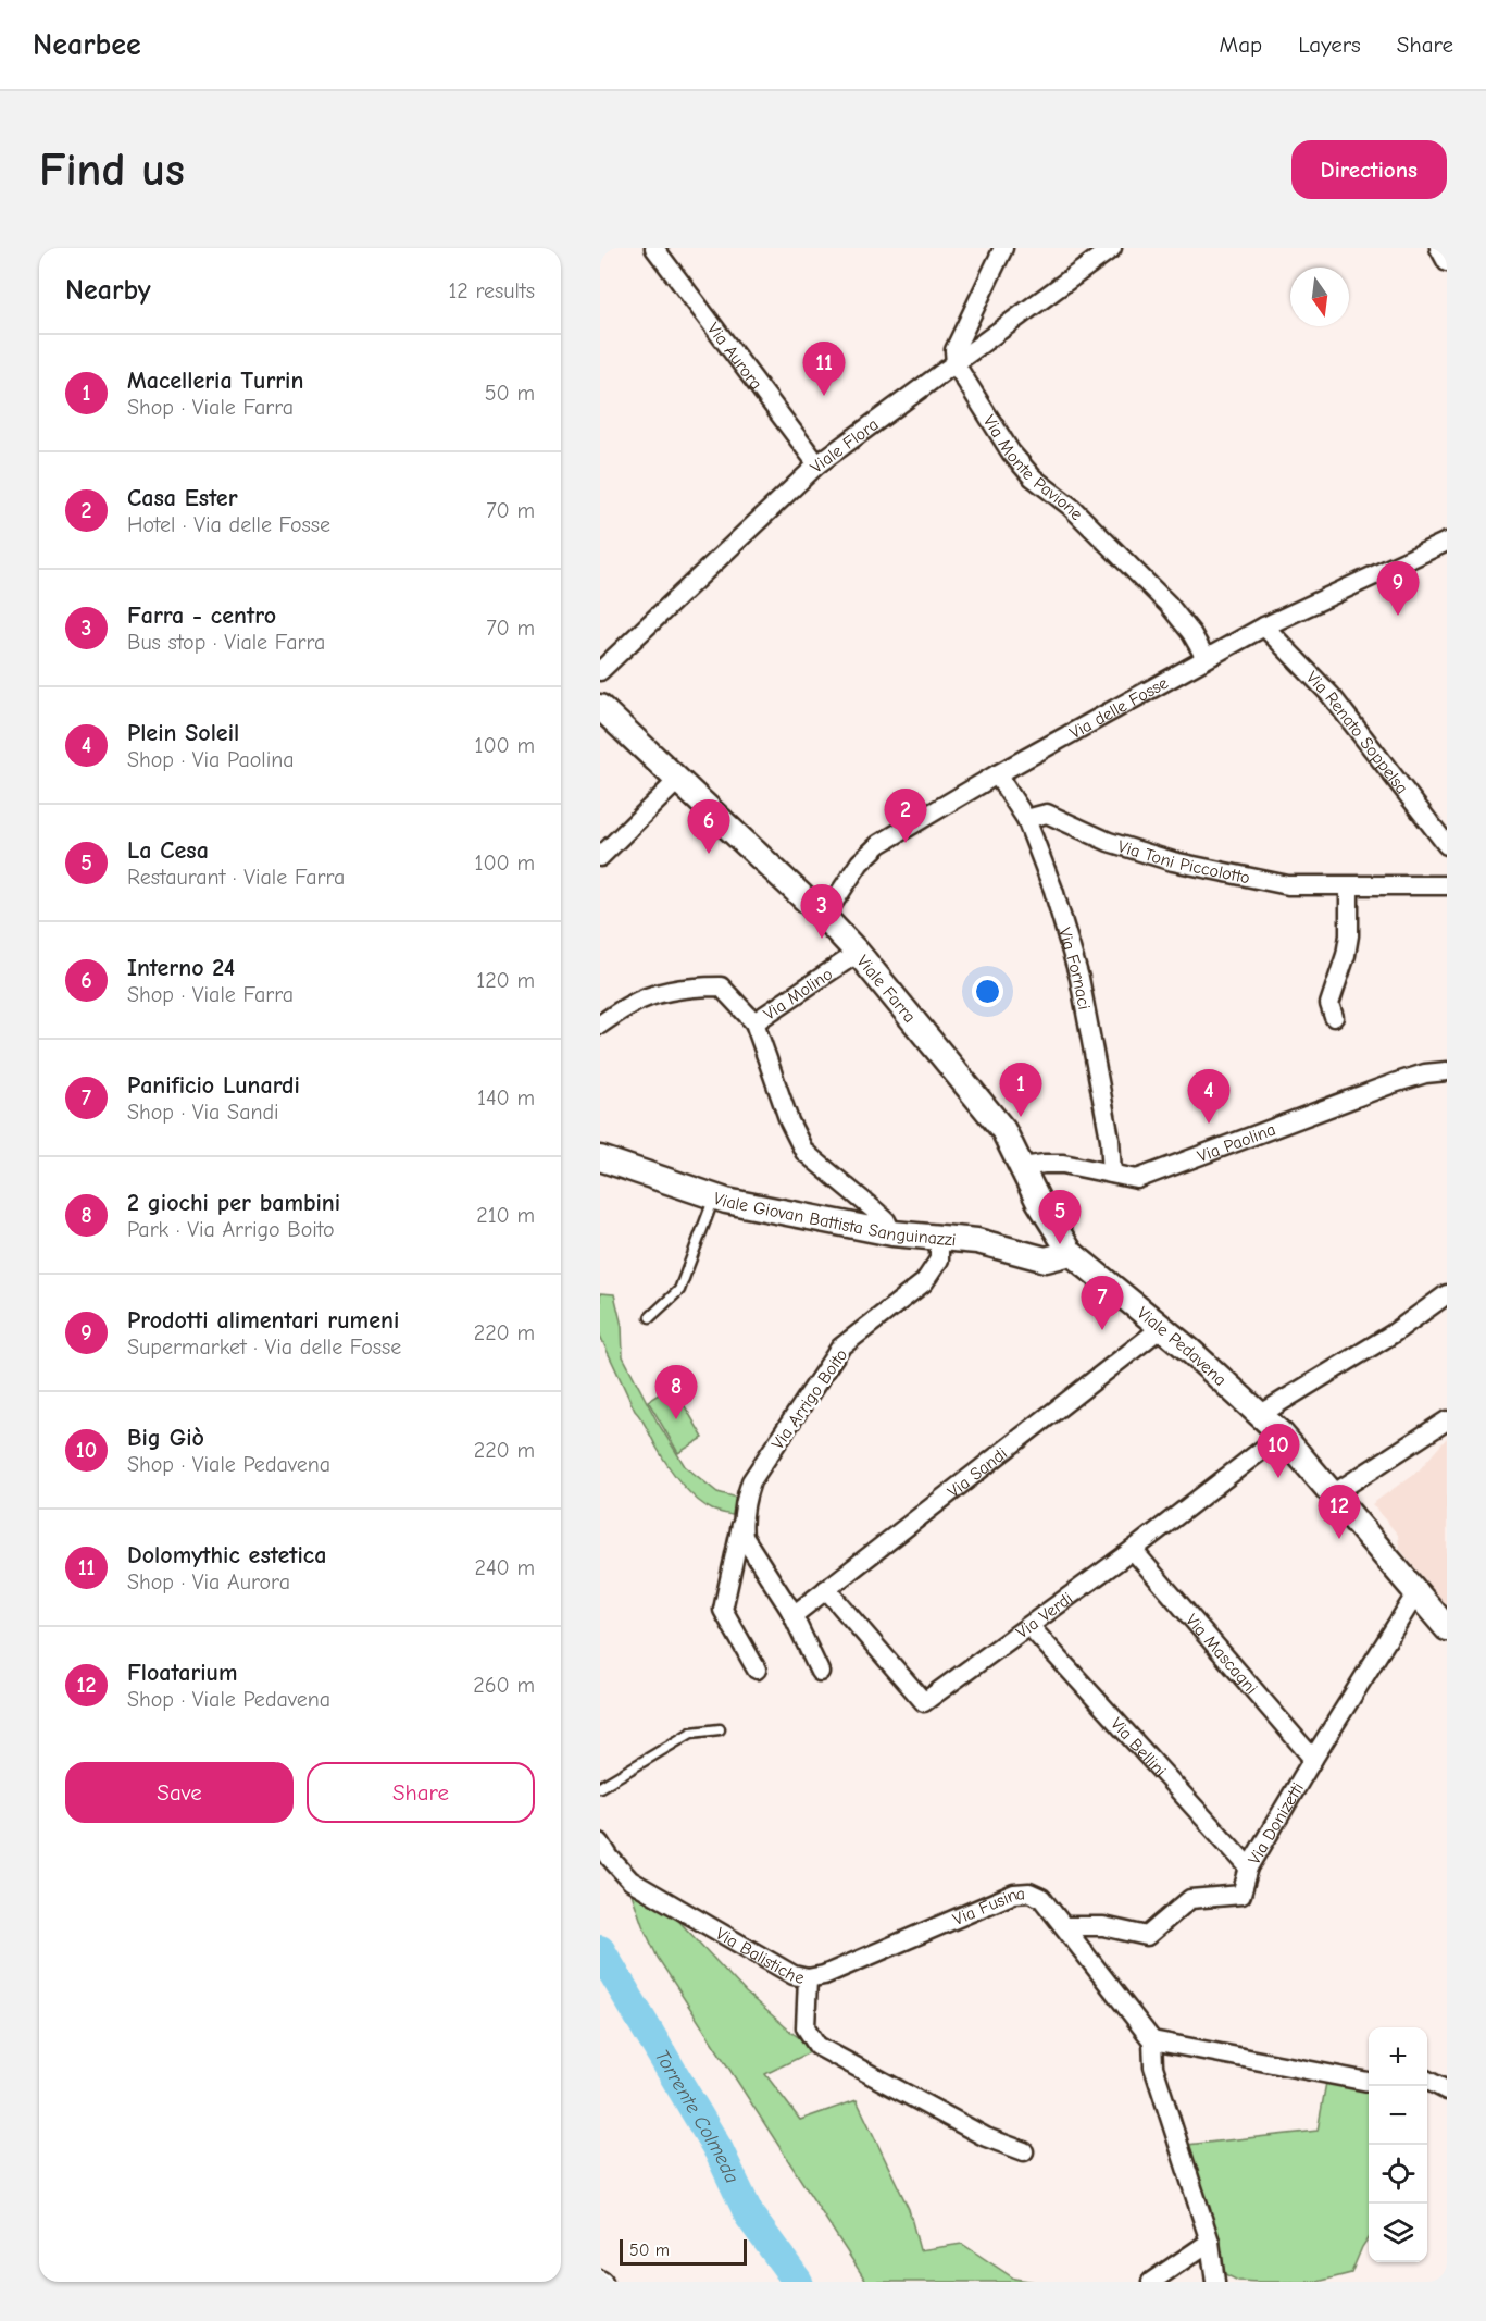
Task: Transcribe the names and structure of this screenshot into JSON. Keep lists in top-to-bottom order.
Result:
{
  "streets": {
    "main road": ["Viale Farra", "Viale Giovan Battista Sanguinazzi", "Viale Pedavena"],
    "street": [
      "Via Aurora",
      "Viale Flora",
      "Via Monte Pavione",
      "Via delle Fosse",
      "Via Renato Soppelsa",
      "Via Toni Piccolotto",
      "Via Fornaci",
      "Via Molino",
      "Via Paolina",
      "Via Arrigo Boito",
      "Via Sandi",
      "Via Verdi",
      "Via Mascagni",
      "Via Bellini",
      "Via Donizetti",
      "Via Fusina",
      "Via Balistiche"
    ]
  },
  "crossings": [
    ["Via Aurora", "Viale Flora"],
    ["Viale Flora", "Via Monte Pavione"],
    ["Via Monte Pavione", "Via delle Fosse"],
    ["Via delle Fosse", "Via Renato Soppelsa"],
    ["Via delle Fosse", "Via Fornaci"],
    ["Via delle Fosse", "Viale Farra"],
    ["Via Toni Piccolotto", "Via Fornaci"],
    ["Via Fornaci", "Via Paolina"],
    ["Viale Farra", "Via Molino"],
    ["Viale Farra", "Via Paolina"],
    ["Viale Farra", "Viale Giovan Battista Sanguinazzi"],
    ["Viale Farra", "Viale Pedavena"],
    ["Viale Giovan Battista Sanguinazzi", "Viale Pedavena"],
    ["Viale Giovan Battista Sanguinazzi", "Via Arrigo Boito"],
    ["Viale Pedavena", "Via Sandi"],
    ["Viale Pedavena", "Via Verdi"],
    ["Viale Pedavena", "Via Donizetti"],
    ["Via Arrigo Boito", "Via Sandi"],
    ["Via Sandi", "Via Verdi"],
    ["Via Verdi", "Via Mascagni"],
    ["Via Verdi", "Via Bellini"],
    ["Via Mascagni", "Via Donizetti"],
    ["Via Bellini", "Via Donizetti"],
    ["Via Donizetti", "Via Fusina"],
    ["Via Fusina", "Via Balistiche"]
  ],
  "water": ["Torrente Colmeda"],
  "scale_bar": "50 m",
  "north": "bottom",
  "page": {
    "header": "Nearbee",
    "nav": ["Map", "Layers", "Share"],
    "buttons": [
      "Directions",
      ["Save", "Share"]
    ],
    "title": "Find us",
    "heading": ["Nearby", "12 results"],
    "list": [
      {
        "mark": "1",
        "name": "Macelleria Turrin",
        "note": "Shop · Viale Farra",
        "value": "50 m"
      },
      {
        "mark": "2",
        "name": "Casa Ester",
        "note": "Hotel · Via delle Fosse",
        "value": "70 m"
      },
      {
        "mark": "3",
        "name": "Farra - centro",
        "note": "Bus stop · Viale Farra",
        "value": "70 m"
      },
      {
        "mark": "4",
        "name": "Plein Soleil",
        "note": "Shop · Via Paolina",
        "value": "100 m"
      },
      {
        "mark": "5",
        "name": "La Cesa",
        "note": "Restaurant · Viale Farra",
        "value": "100 m"
      },
      {
        "mark": "6",
        "name": "Interno 24",
        "note": "Shop · Viale Farra",
        "value": "120 m"
      },
      {
        "mark": "7",
        "name": "Panificio Lunardi",
        "note": "Shop · Via Sandi",
        "value": "140 m"
      },
      {
        "mark": "8",
        "name": "2 giochi per bambini",
        "note": "Park · Via Arrigo Boito",
        "value": "210 m"
      },
      {
        "mark": "9",
        "name": "Prodotti alimentari rumeni",
        "note": "Supermarket · Via delle Fosse",
        "value": "220 m"
      },
      {
        "mark": "10",
        "name": "Big Giò",
        "note": "Shop · Viale Pedavena",
        "value": "220 m"
      },
      {
        "mark": "11",
        "name": "Dolomythic estetica",
        "note": "Shop · Via Aurora",
        "value": "240 m"
      },
      {
        "mark": "12",
        "name": "Floatarium",
        "note": "Shop · Viale Pedavena",
        "value": "260 m"
      }
    ],
    "pins": [
      "11",
      "9",
      "2",
      "6",
      "3",
      "1",
      "4",
      "5",
      "7",
      "8",
      "10",
      "12"
    ],
    "map_buttons": ["+", "−"],
    "scale": "50 m"
  }
}
